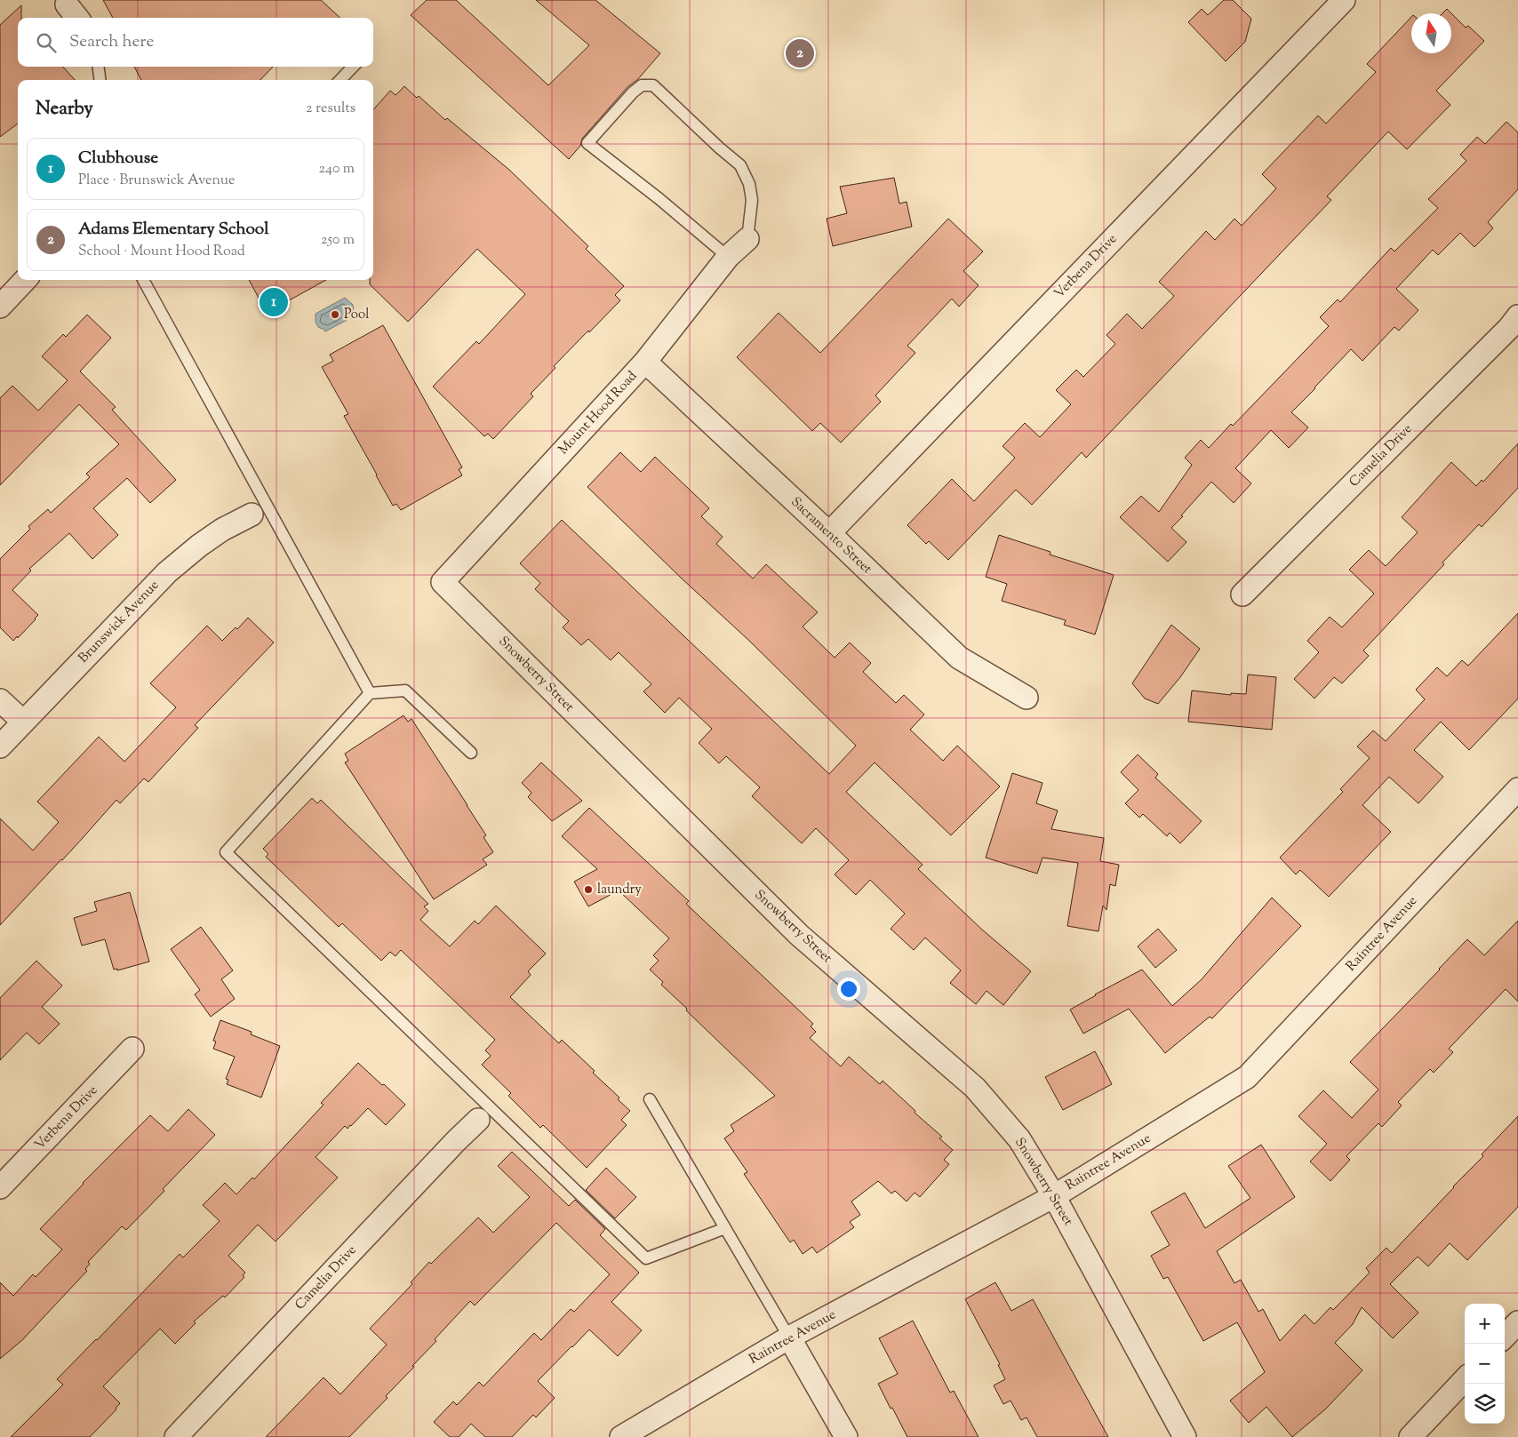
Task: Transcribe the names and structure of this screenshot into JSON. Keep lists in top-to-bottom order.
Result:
{
  "streets": {
    "street": [
      "Verbena Drive",
      "Mount Hood Road",
      "Camelia Drive",
      "Sacramento Street",
      "Brunswick Avenue",
      "Snowberry Street",
      "Raintree Avenue"
    ]
  },
  "crossings": [
    ["Verbena Drive", "Sacramento Street"],
    ["Mount Hood Road", "Sacramento Street"],
    ["Mount Hood Road", "Snowberry Street"],
    ["Snowberry Street", "Raintree Avenue"]
  ],
  "places": ["Pool", "laundry"],
  "north": "top",
  "page": {
    "search": "Search here",
    "pins": ["2", "1"],
    "heading": ["Nearby", "2 results"],
    "list": [
      {
        "mark": "1",
        "name": "Clubhouse",
        "note": "Place · Brunswick Avenue",
        "value": "240 m"
      },
      {
        "mark": "2",
        "name": "Adams Elementary School",
        "note": "School · Mount Hood Road",
        "value": "250 m"
      }
    ],
    "map_buttons": ["+", "−"]
  }
}
